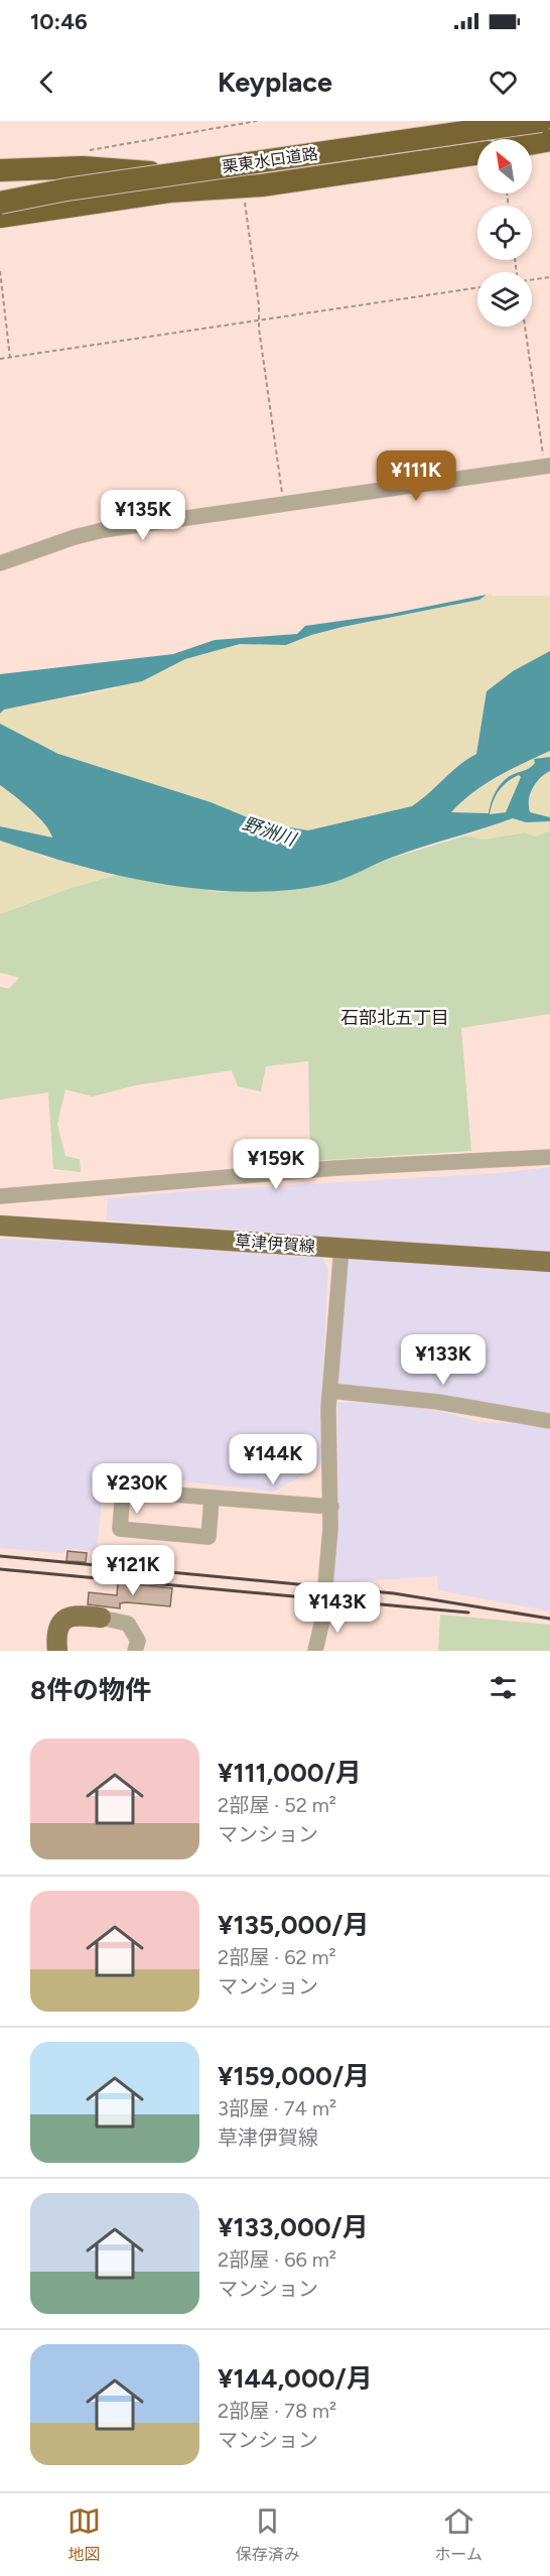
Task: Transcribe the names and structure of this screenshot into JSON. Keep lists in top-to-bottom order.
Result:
{
  "streets": {
    "highway": ["栗東水口道路"],
    "main road": ["草津伊賀線"]
  },
  "districts": ["石部北五丁目"],
  "water": ["野洲川"],
  "north": "top left",
  "page": {
    "status": "10:46",
    "header": "Keyplace",
    "price": [
      "¥111K",
      "¥135K",
      "¥159K",
      "¥133K",
      "¥144K",
      "¥230K",
      "¥121K",
      "¥143K"
    ],
    "heading": "8件の物件",
    "list": [
      {
        "name": "¥111,000/月",
        "note": "2部屋 · 52 m² · マンション"
      },
      {
        "name": "¥135,000/月",
        "note": "2部屋 · 62 m² · マンション"
      },
      {
        "name": "¥159,000/月",
        "note": "3部屋 · 74 m² · 草津伊賀線"
      },
      {
        "name": "¥133,000/月",
        "note": "2部屋 · 66 m² · マンション"
      },
      {
        "name": "¥144,000/月",
        "note": "2部屋 · 78 m² · マンション"
      }
    ],
    "tabs": ["地図", "保存済み", "ホーム"]
  }
}
